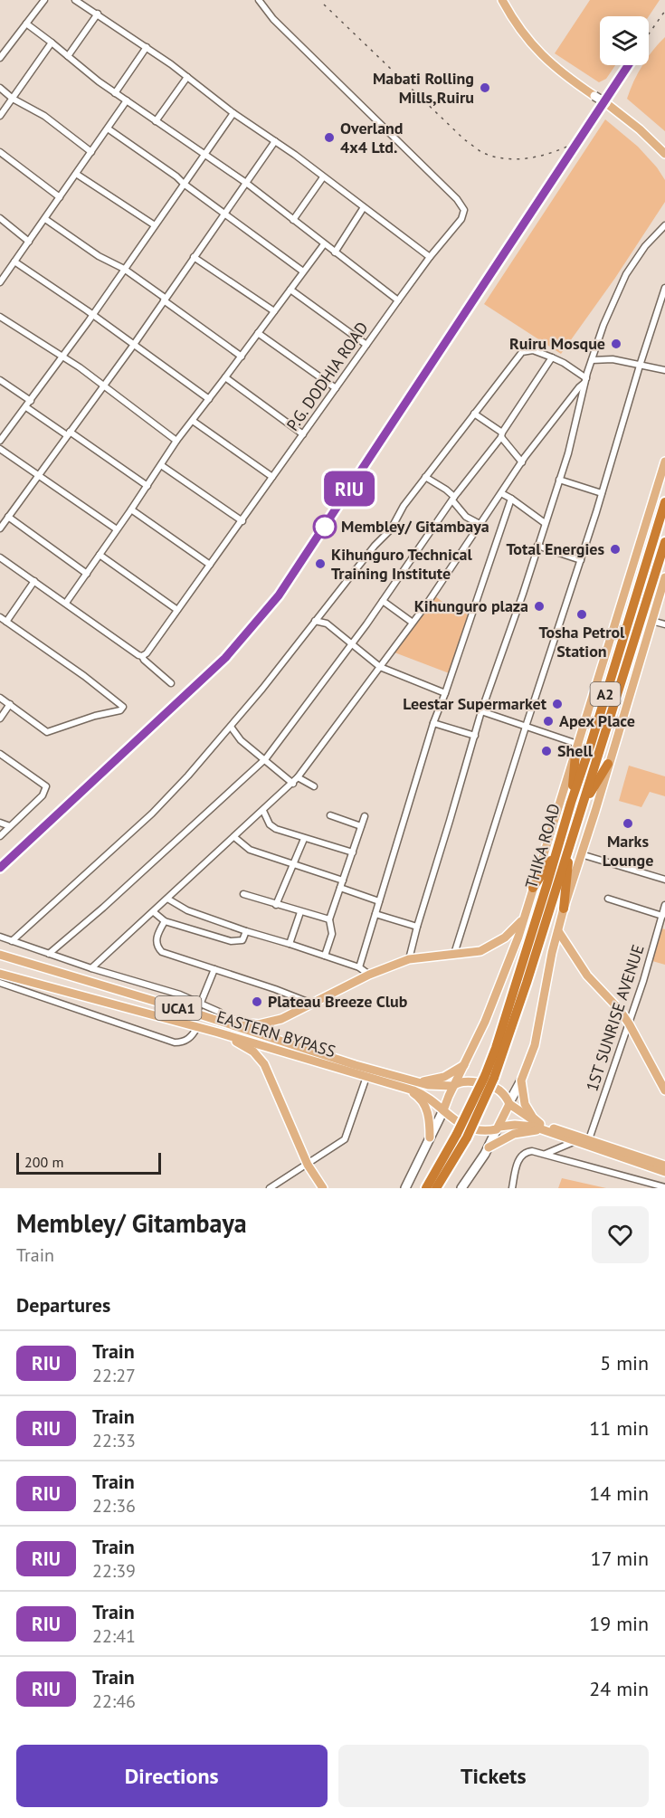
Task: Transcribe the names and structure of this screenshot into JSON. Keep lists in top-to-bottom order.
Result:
{
  "streets": {
    "highway": ["A2", "THIKA ROAD"],
    "main road": ["UCA1", "EASTERN BYPASS"],
    "street": ["P.G. DODHIA ROAD", "1ST SUNRISE AVENUE"]
  },
  "crossings": [
    ["THIKA ROAD", "UCA1"],
    ["THIKA ROAD", "EASTERN BYPASS"],
    ["UCA1", "EASTERN BYPASS"]
  ],
  "places": [
    "Mabati Rolling Mills,Ruiru",
    "Overland 4x4 Ltd.",
    "Ruiru Mosque",
    "Membley/ Gitambaya",
    "Total Energies",
    "Kihunguro Technical Training Institute",
    "Kihunguro plaza",
    "Tosha Petrol Station",
    "Leestar Supermarket",
    "Apex Place",
    "Shell",
    "Marks Lounge",
    "Plateau Breeze Club"
  ],
  "scale_bar": "200 m",
  "page": {
    "on_map": "RIU",
    "scale": "200 m",
    "heading": [
      ["Membley/ Gitambaya", "Train"],
      "Departures"
    ],
    "list": [
      {
        "mark": "RIU",
        "name": "Train",
        "note": "22:27",
        "value": "5 min"
      },
      {
        "mark": "RIU",
        "name": "Train",
        "note": "22:33",
        "value": "11 min"
      },
      {
        "mark": "RIU",
        "name": "Train",
        "note": "22:36",
        "value": "14 min"
      },
      {
        "mark": "RIU",
        "name": "Train",
        "note": "22:39",
        "value": "17 min"
      },
      {
        "mark": "RIU",
        "name": "Train",
        "note": "22:41",
        "value": "19 min"
      },
      {
        "mark": "RIU",
        "name": "Train",
        "note": "22:46",
        "value": "24 min"
      }
    ],
    "buttons": ["Directions", "Tickets"]
  }
}
